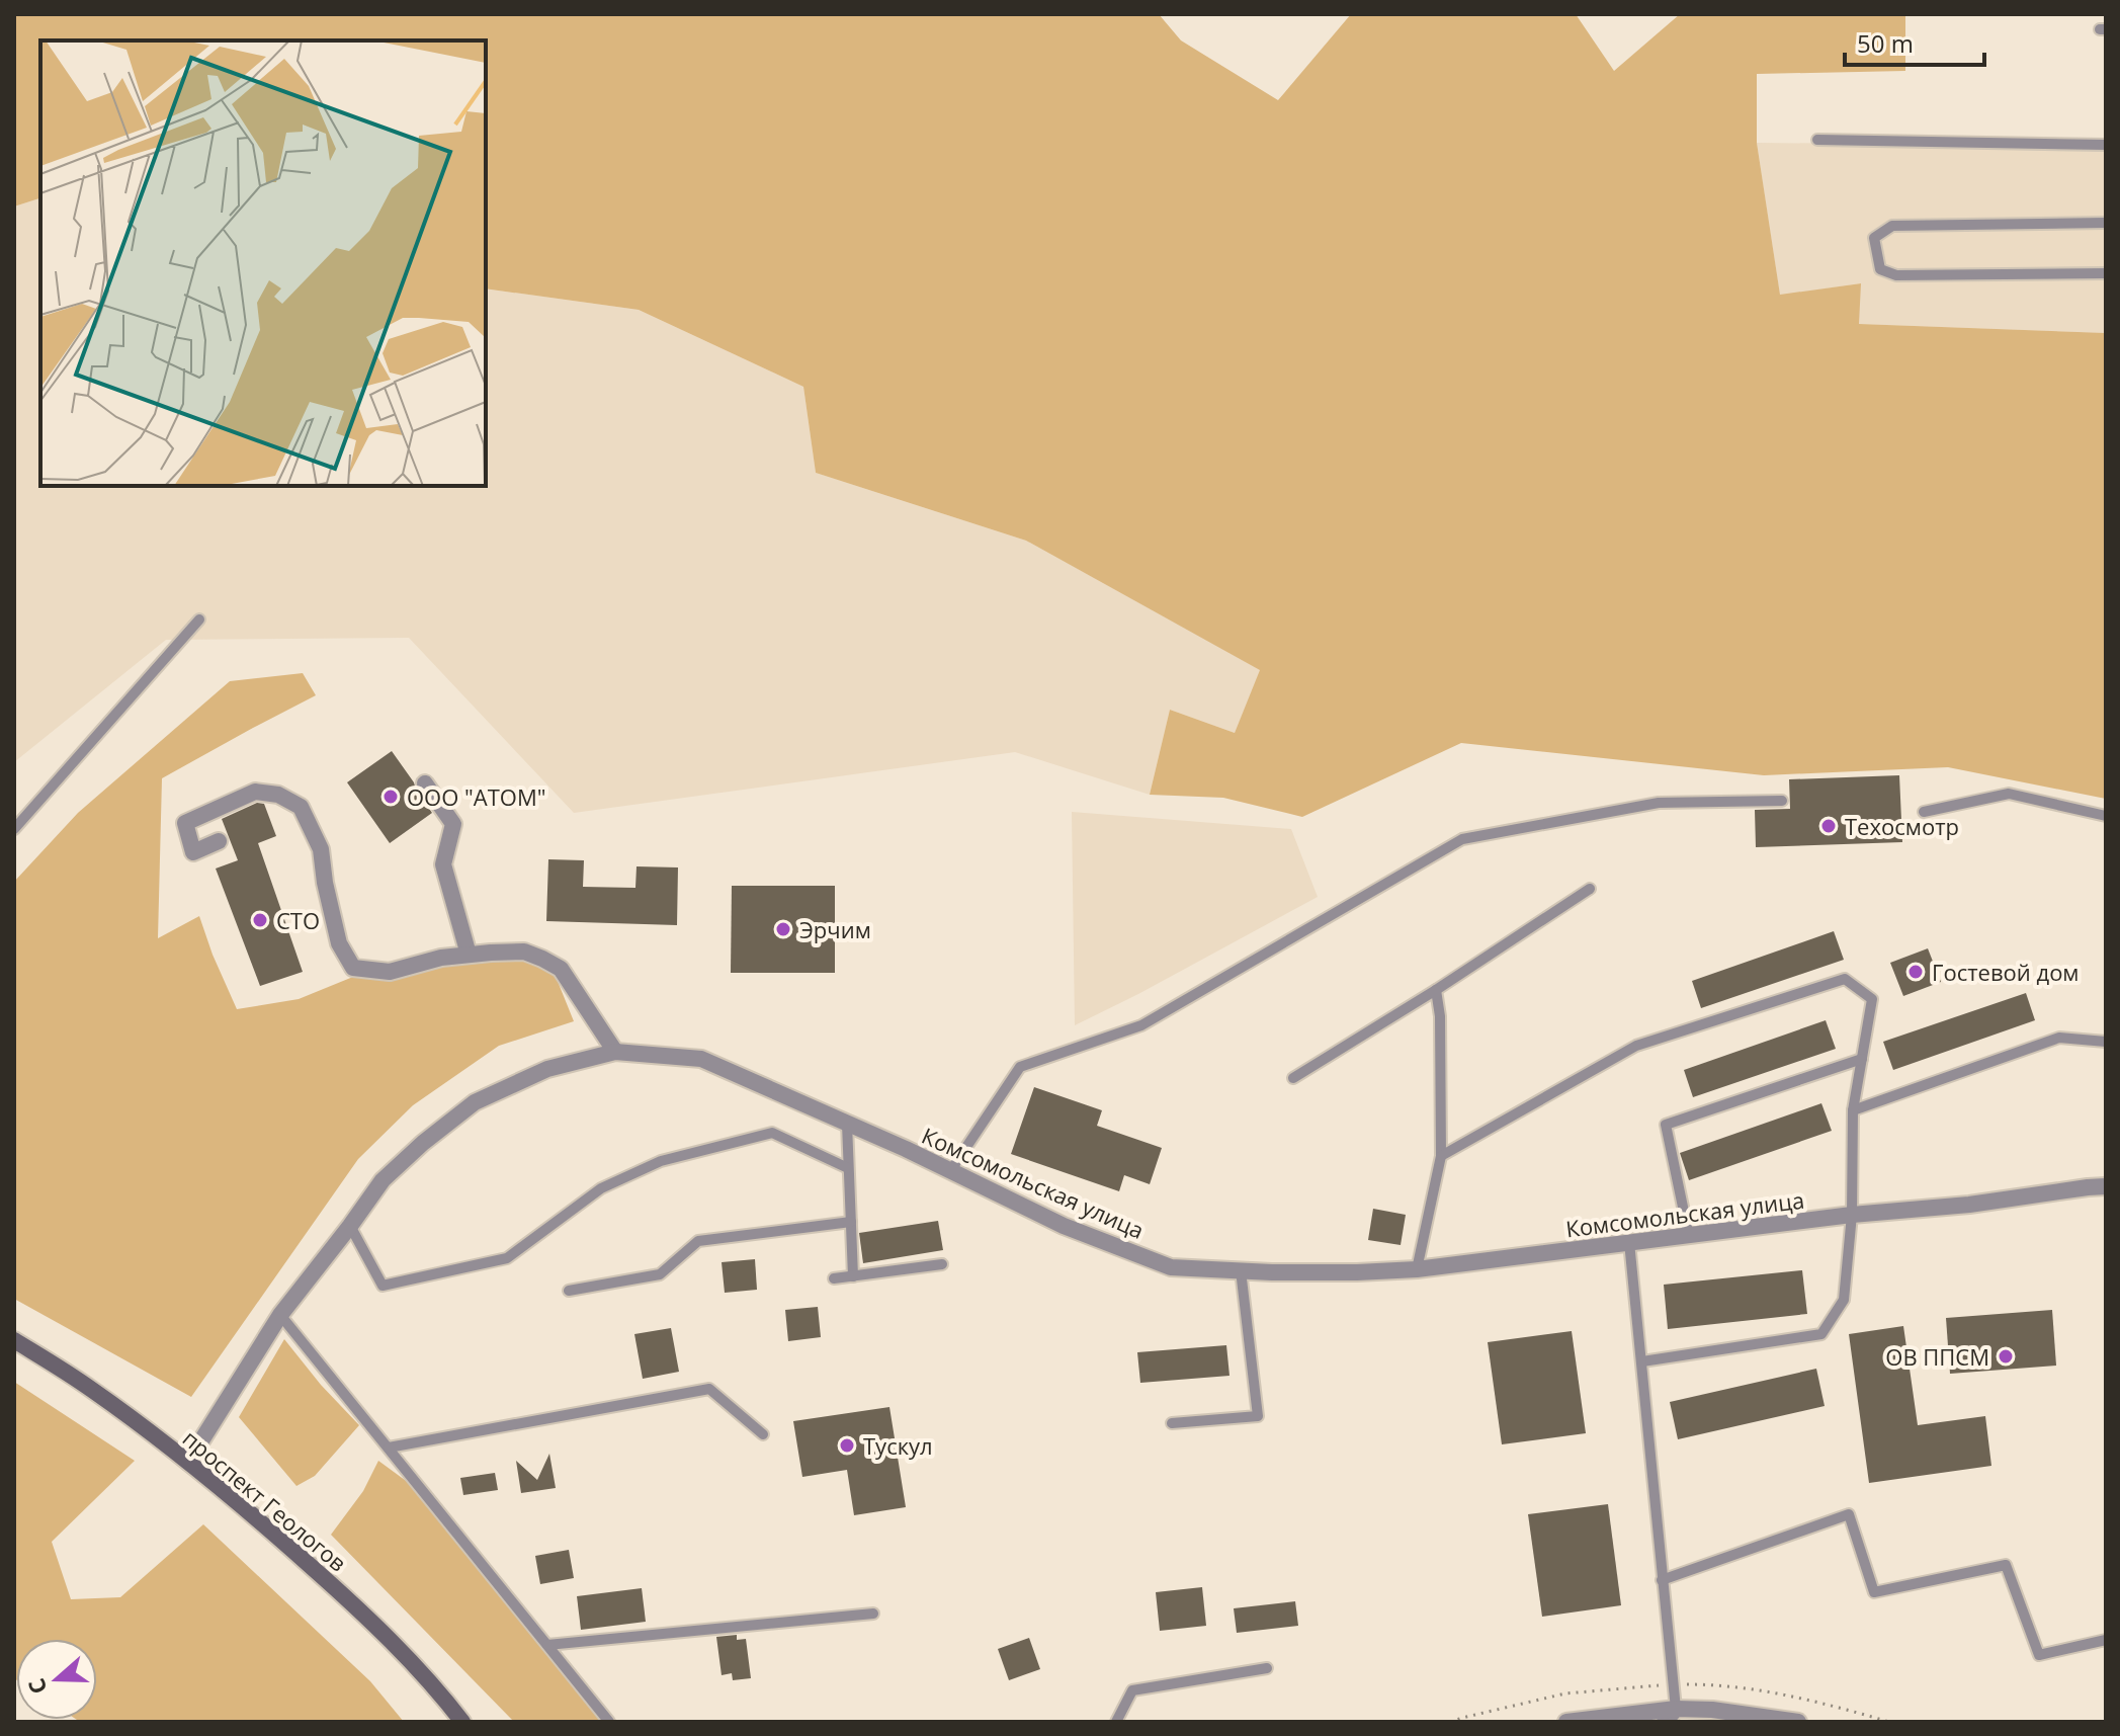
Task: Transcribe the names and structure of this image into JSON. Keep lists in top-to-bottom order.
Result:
{
  "streets": {
    "main road": ["проспект Геологов"],
    "street": ["Комсомольская улица"]
  },
  "crossings": [
    ["Комсомольская улица", "проспект Геологов"]
  ],
  "places": [
    "ООО \"АТОМ\"",
    "Техосмотр",
    "СТО",
    "Эрчим",
    "Гостевой дом",
    "ОВ ППСМ",
    "Тускул"
  ],
  "scale_bar": "50 m",
  "north": "left"
}
